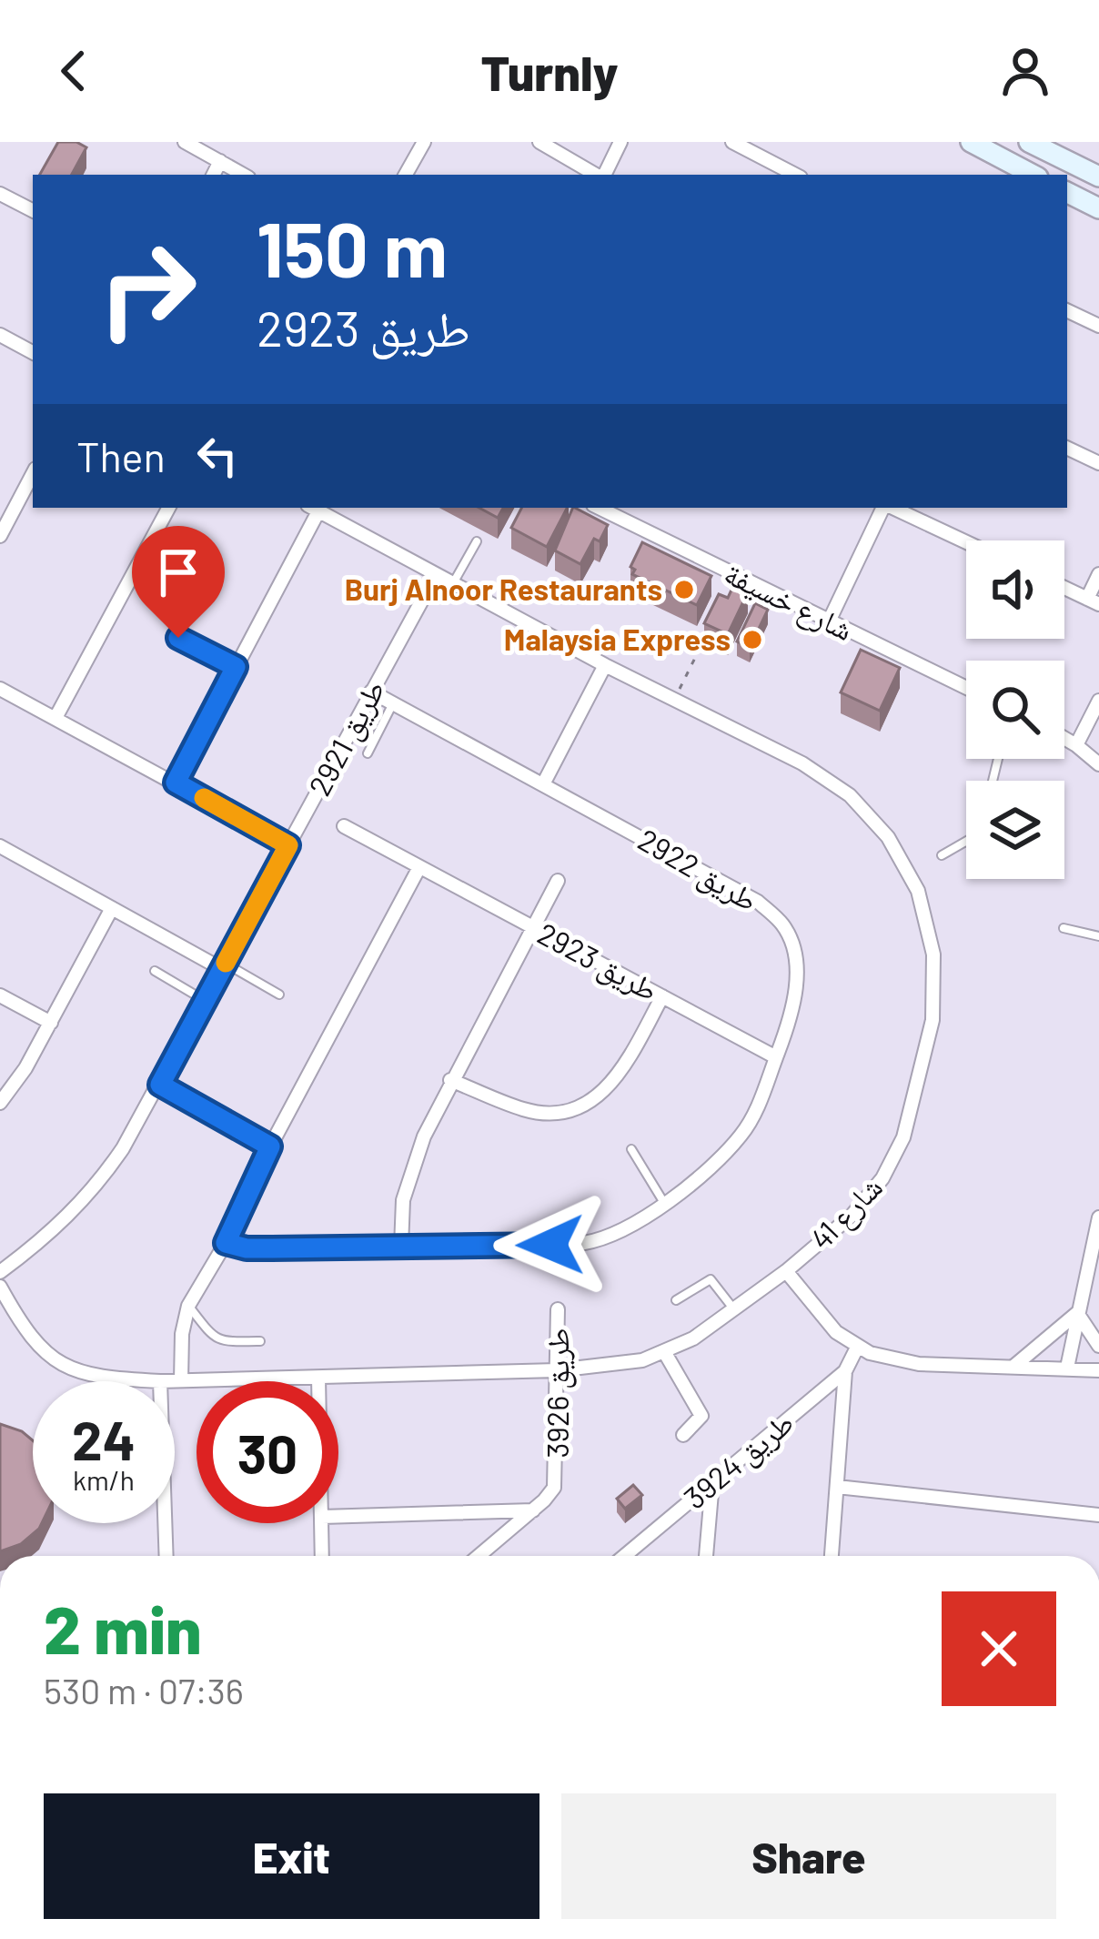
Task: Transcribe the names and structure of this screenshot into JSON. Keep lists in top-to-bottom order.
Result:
{
  "streets": {
    "street": [
      "شارع خسيفة",
      "طريق 2921",
      "طريق 2922",
      "طريق 2923",
      "شارع 41",
      "طريق 3926",
      "طريق 3924"
    ]
  },
  "crossings": [
    ["طريق 2921", "طريق 2922"],
    ["طريق 2921", "شارع 41"],
    ["طريق 2922", "طريق 2923"],
    ["شارع 41", "طريق 3926"]
  ],
  "places": ["Burj Alnoor Restaurants", "Malaysia Express"],
  "page": {
    "header": "Turnly",
    "turn": ["150 m", "طريق 2923"],
    "then": "Then",
    "speed": "24 km/h",
    "limit": "30",
    "heading": ["2 min", "530 m · 07:36"],
    "buttons": ["Exit", "Share"]
  }
}
